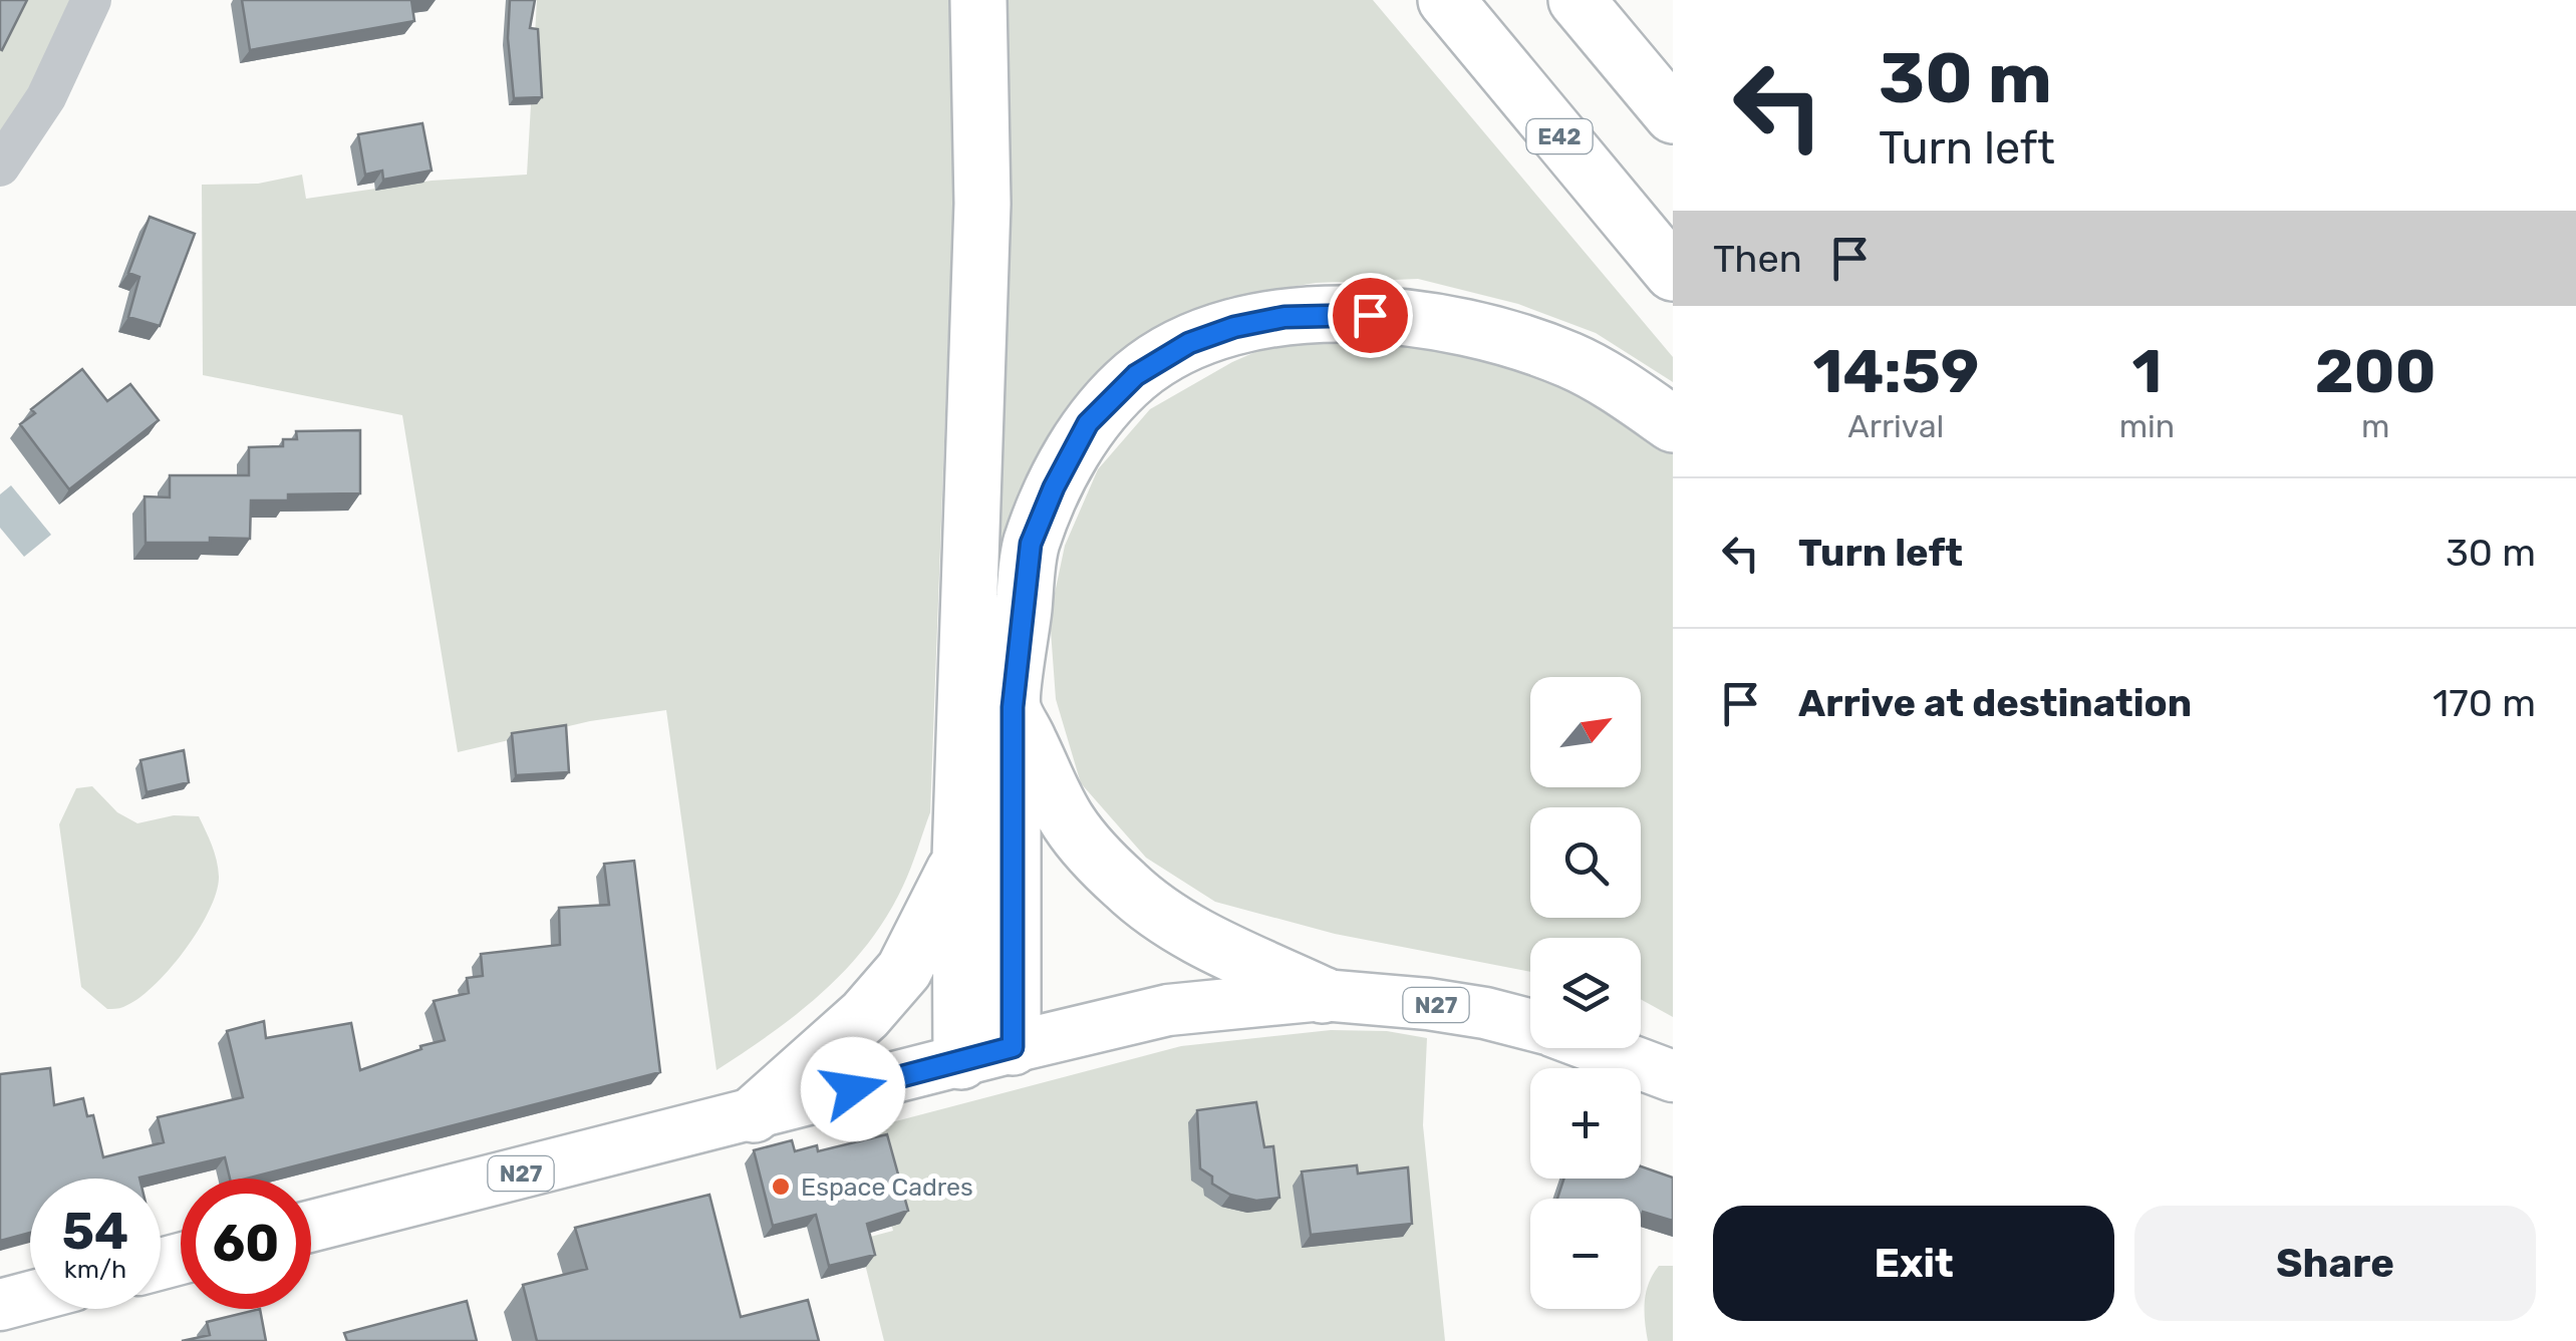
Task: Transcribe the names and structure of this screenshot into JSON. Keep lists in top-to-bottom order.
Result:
{
  "streets": {
    "highway": ["E42"],
    "main road": ["N27"]
  },
  "places": ["Espace Cadres"],
  "north": "top right",
  "page": {
    "turn": ["30 m", "Turn left"],
    "then": "Then",
    "eta": [
      "14:59",
      "Arrival",
      "1",
      "min",
      "200",
      "m"
    ],
    "list": [
      {
        "name": "Turn left",
        "value": "30 m"
      },
      {
        "name": "Arrive at destination",
        "value": "170 m"
      }
    ],
    "map_buttons": ["+", "−"],
    "speed": "54 km/h",
    "limit": "60",
    "buttons": ["Exit", "Share"]
  }
}
